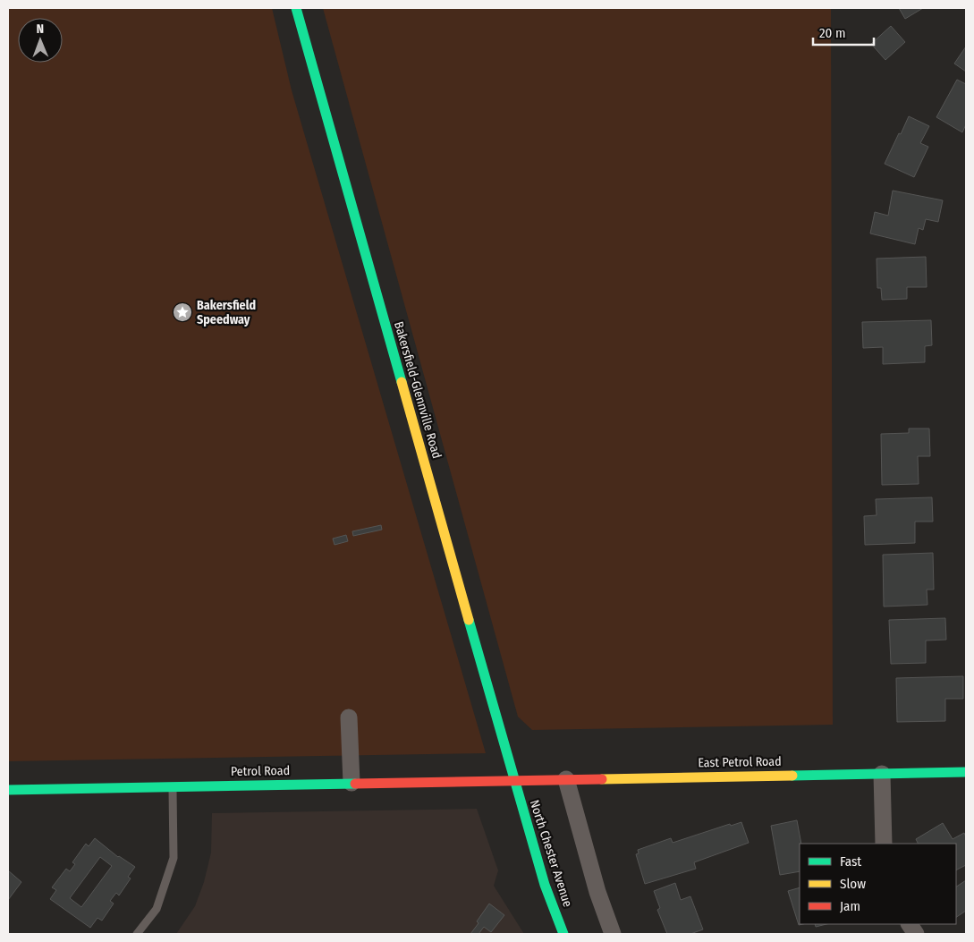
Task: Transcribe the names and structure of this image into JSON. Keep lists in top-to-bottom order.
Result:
{
  "streets": {
    "street": [
      "Bakersfield-Glennville Road",
      "East Petrol Road",
      "Petrol Road",
      "North Chester Avenue"
    ]
  },
  "crossings": [
    ["Bakersfield-Glennville Road", "East Petrol Road"],
    ["Bakersfield-Glennville Road", "Petrol Road"],
    ["Bakersfield-Glennville Road", "North Chester Avenue"],
    ["East Petrol Road", "Petrol Road"],
    ["East Petrol Road", "North Chester Avenue"],
    ["Petrol Road", "North Chester Avenue"]
  ],
  "places": {
    "place": ["Bakersfield Speedway"]
  },
  "legend": ["Fast", "Slow", "Jam"],
  "scale_bar": "20 m",
  "north": "top"
}
